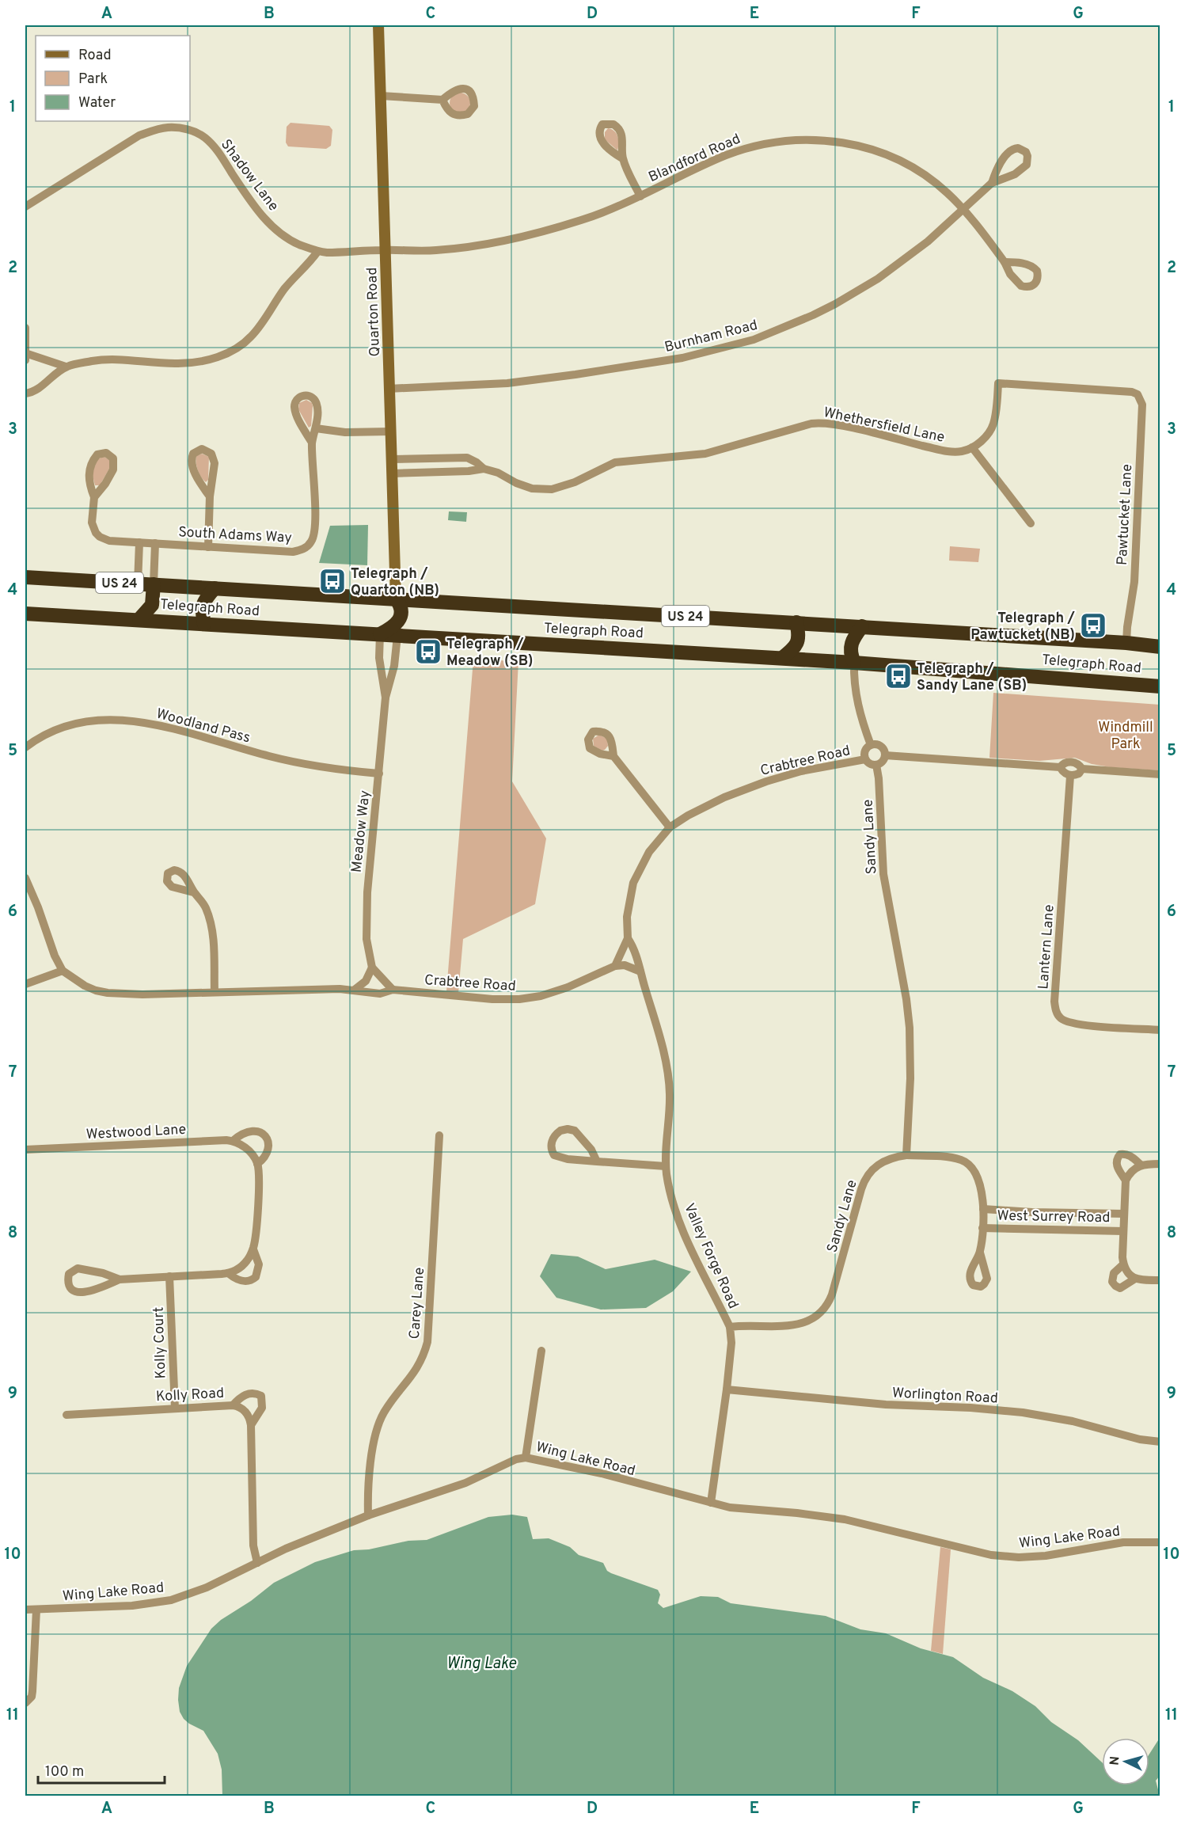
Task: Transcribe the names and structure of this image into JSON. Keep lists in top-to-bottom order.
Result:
{
  "streets": {
    "highway": ["US 24", "Telegraph Road"],
    "street": [
      "Blandford Road",
      "Shadow Lane",
      "Quarton Road",
      "Burnham Road",
      "Whethersfield Lane",
      "Pawtucket Lane",
      "South Adams Way",
      "Woodland Pass",
      "Crabtree Road",
      "Meadow Way",
      "Sandy Lane",
      "Lantern Lane",
      "Westwood Lane",
      "West Surrey Road",
      "Valley Forge Road",
      "Carey Lane",
      "Kolly Court",
      "Kolly Road",
      "Worlington Road",
      "Wing Lake Road"
    ]
  },
  "crossings": [
    ["Blandford Road", "Shadow Lane"],
    ["Blandford Road", "Quarton Road"],
    ["Blandford Road", "Burnham Road"],
    ["Shadow Lane", "Quarton Road"],
    ["Quarton Road", "Burnham Road"],
    ["Quarton Road", "Whethersfield Lane"],
    ["Quarton Road", "Telegraph Road"],
    ["Whethersfield Lane", "Pawtucket Lane"],
    ["Pawtucket Lane", "Telegraph Road"],
    ["Telegraph Road", "Meadow Way"],
    ["Woodland Pass", "Meadow Way"],
    ["Crabtree Road", "Sandy Lane"],
    ["Crabtree Road", "Valley Forge Road"],
    ["Sandy Lane", "Valley Forge Road"],
    ["Carey Lane", "Wing Lake Road"],
    ["Kolly Court", "Kolly Road"]
  ],
  "water": ["Wing Lake"],
  "parks": ["Windmill Park"],
  "places": {
    "bus stop": [
      "Telegraph / Quarton (NB)",
      "Telegraph / Pawtucket (NB)",
      "Telegraph / Meadow (SB)",
      "Telegraph / Sandy Lane (SB)"
    ]
  },
  "legend": ["Road", "Park", "Water"],
  "scale_bar": "100 m",
  "north": "left",
  "grid": {
    "columns": [
      "A",
      "B",
      "C",
      "D",
      "E",
      "F",
      "G"
    ],
    "rows": [
      "1",
      "2",
      "3",
      "4",
      "5",
      "6",
      "7",
      "8",
      "9",
      "10",
      "11"
    ]
  }
}
